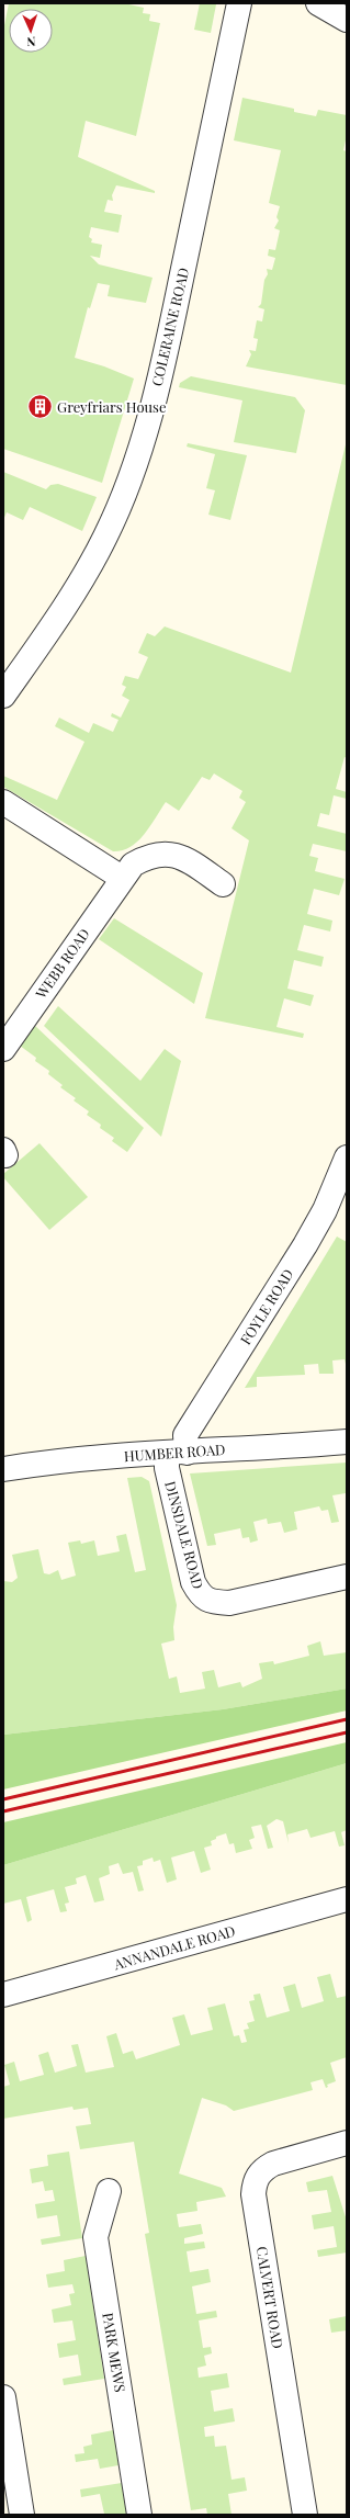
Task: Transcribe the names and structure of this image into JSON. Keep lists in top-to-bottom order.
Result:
{
  "streets": {
    "street": [
      "COLERAINE ROAD",
      "WEBB ROAD",
      "FOYLE ROAD",
      "HUMBER ROAD",
      "DINSDALE ROAD",
      "ANNANDALE ROAD",
      "CALVERT ROAD",
      "PARK MEWS"
    ]
  },
  "crossings": [
    ["FOYLE ROAD", "HUMBER ROAD"],
    ["FOYLE ROAD", "DINSDALE ROAD"],
    ["HUMBER ROAD", "DINSDALE ROAD"]
  ],
  "places": {
    "building": ["Greyfriars House"]
  },
  "north": "bottom"
}
